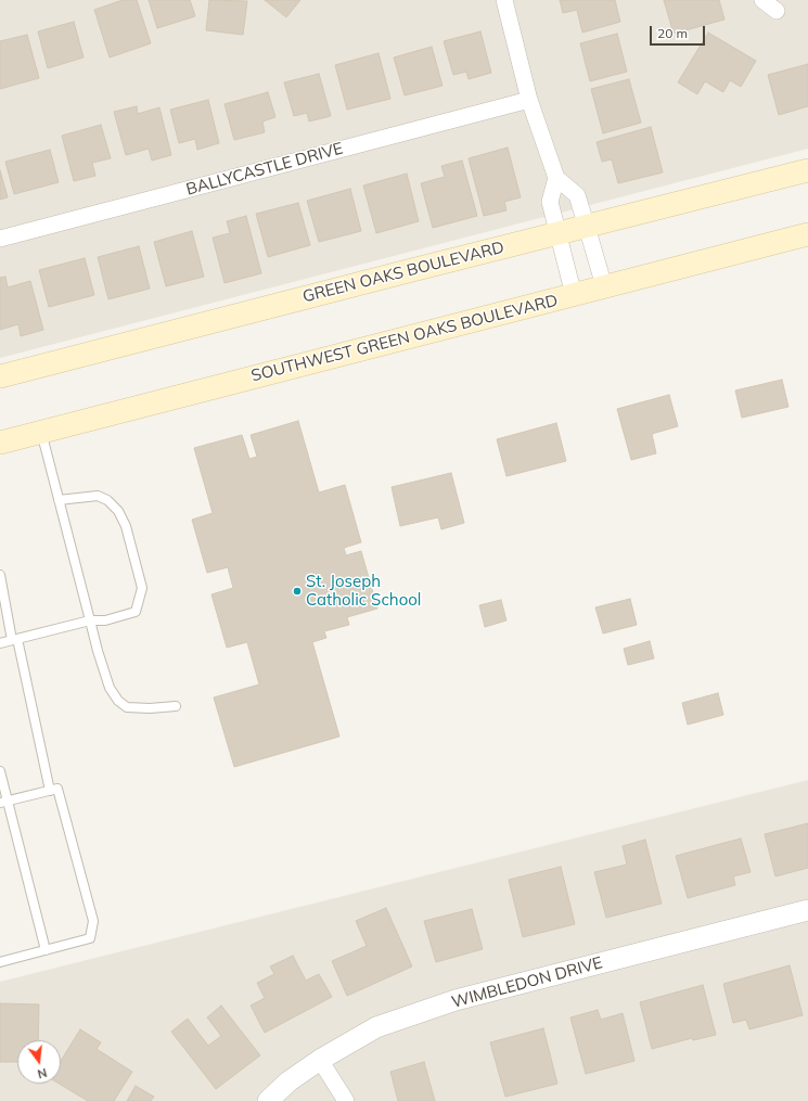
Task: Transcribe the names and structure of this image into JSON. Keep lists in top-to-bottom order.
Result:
{
  "streets": {
    "main road": ["GREEN OAKS BOULEVARD", "SOUTHWEST GREEN OAKS BOULEVARD"],
    "street": ["BALLYCASTLE DRIVE", "WIMBLEDON DRIVE"]
  },
  "places": ["St. Joseph Catholic School"],
  "scale_bar": "20 m",
  "north": "bottom"
}
